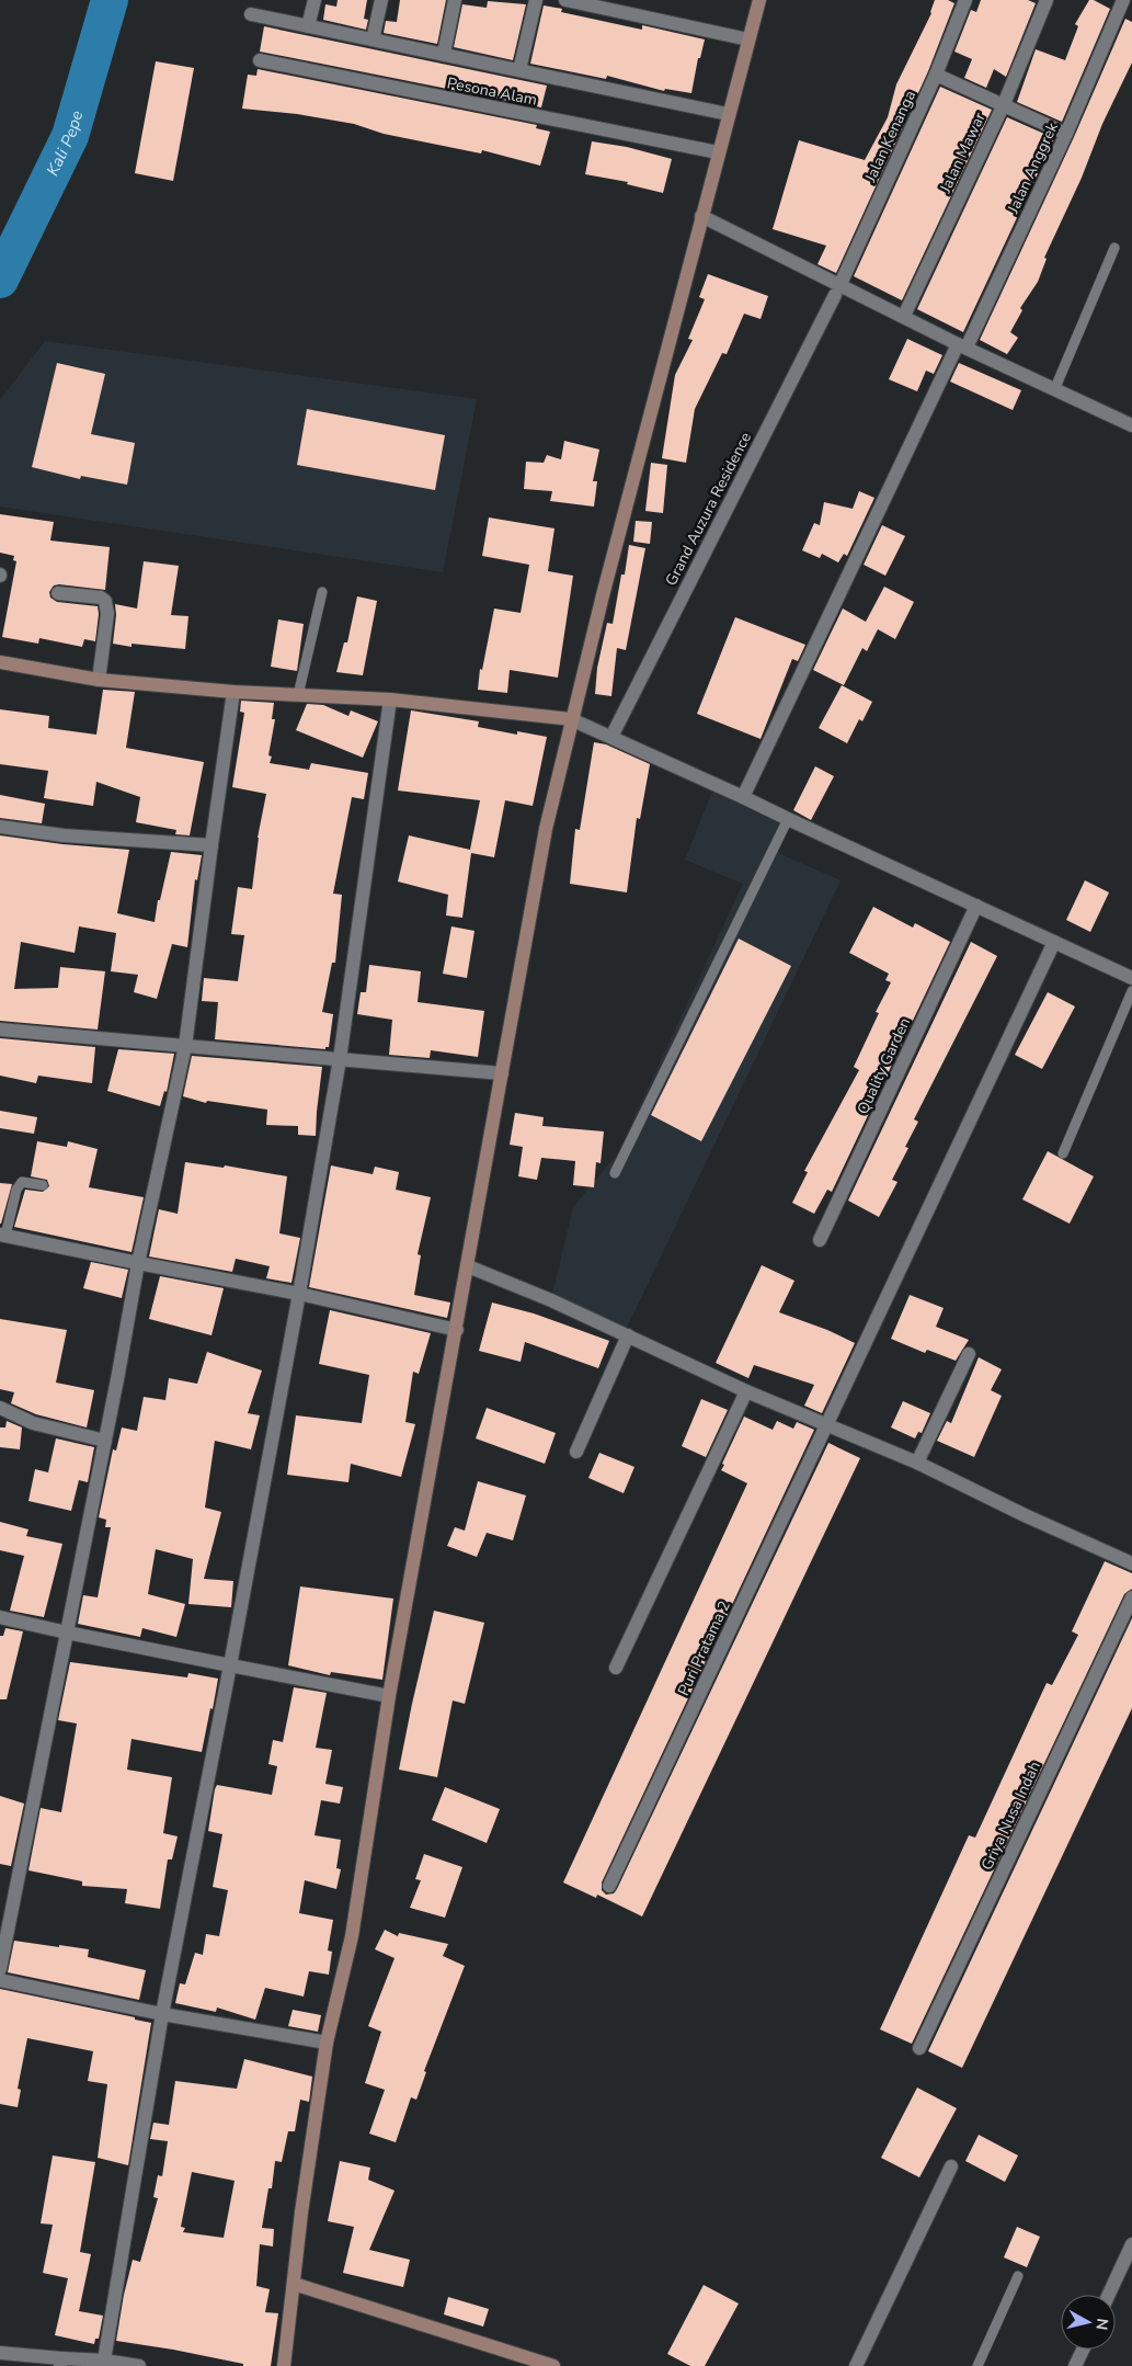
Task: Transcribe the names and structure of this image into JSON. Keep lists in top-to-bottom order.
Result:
{
  "streets": {
    "street": [
      "Pesona Alam",
      "Jalan Kenanga",
      "Jalan Mawar",
      "Jalan Anggrek",
      "Grand Auzura Residence",
      "Quality Garden",
      "Puri Pratama 2",
      "Griya Nusa Indah"
    ]
  },
  "crossings": [
    ["Jalan Kenanga", "Grand Auzura Residence"]
  ],
  "water": ["Kali Pepe"],
  "north": "right"
}
